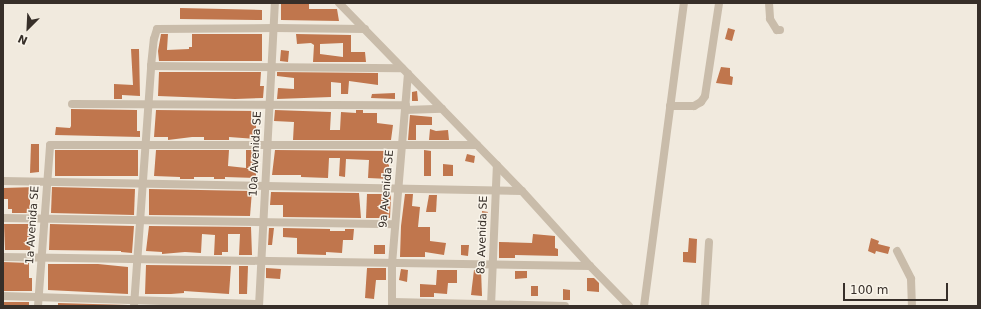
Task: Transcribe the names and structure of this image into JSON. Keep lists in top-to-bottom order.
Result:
{
  "streets": {
    "street": [
      "10a Avenida SE",
      "9a Avenida SE",
      "1a Avenida SE",
      "8a Avenida SE"
    ]
  },
  "scale_bar": "100 m",
  "north": "bottom left"
}
